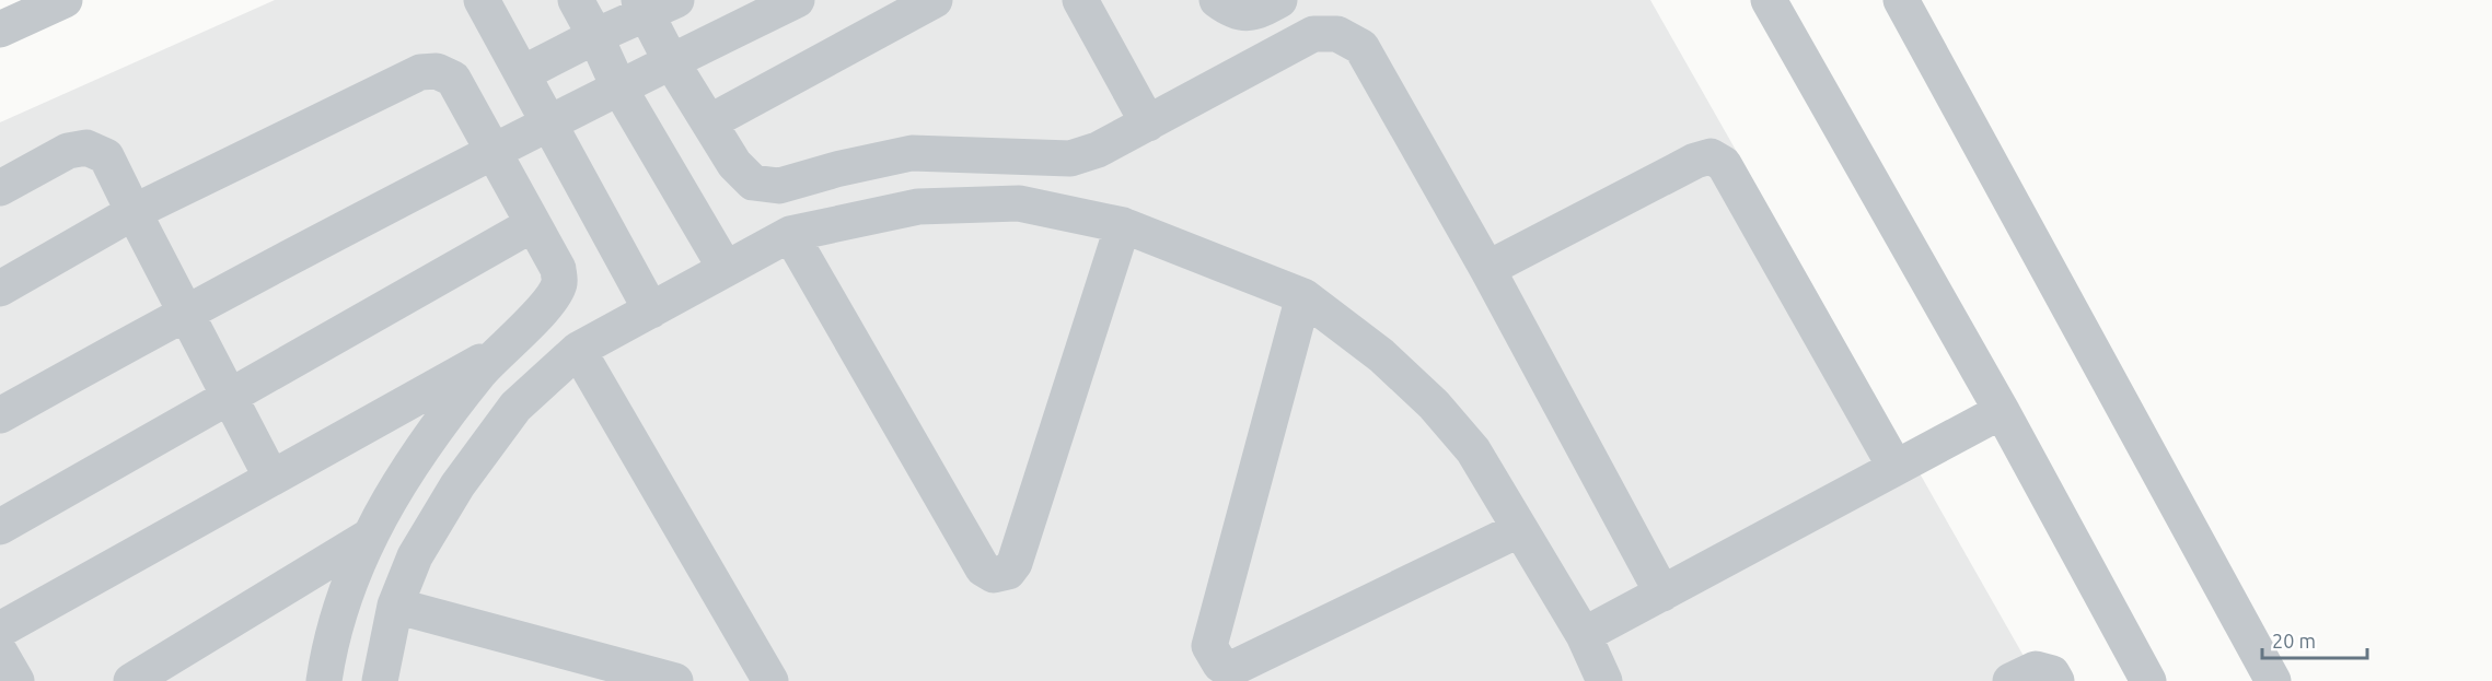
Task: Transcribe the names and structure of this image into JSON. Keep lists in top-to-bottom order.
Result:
{
  "scale_bar": "20 m"
}
